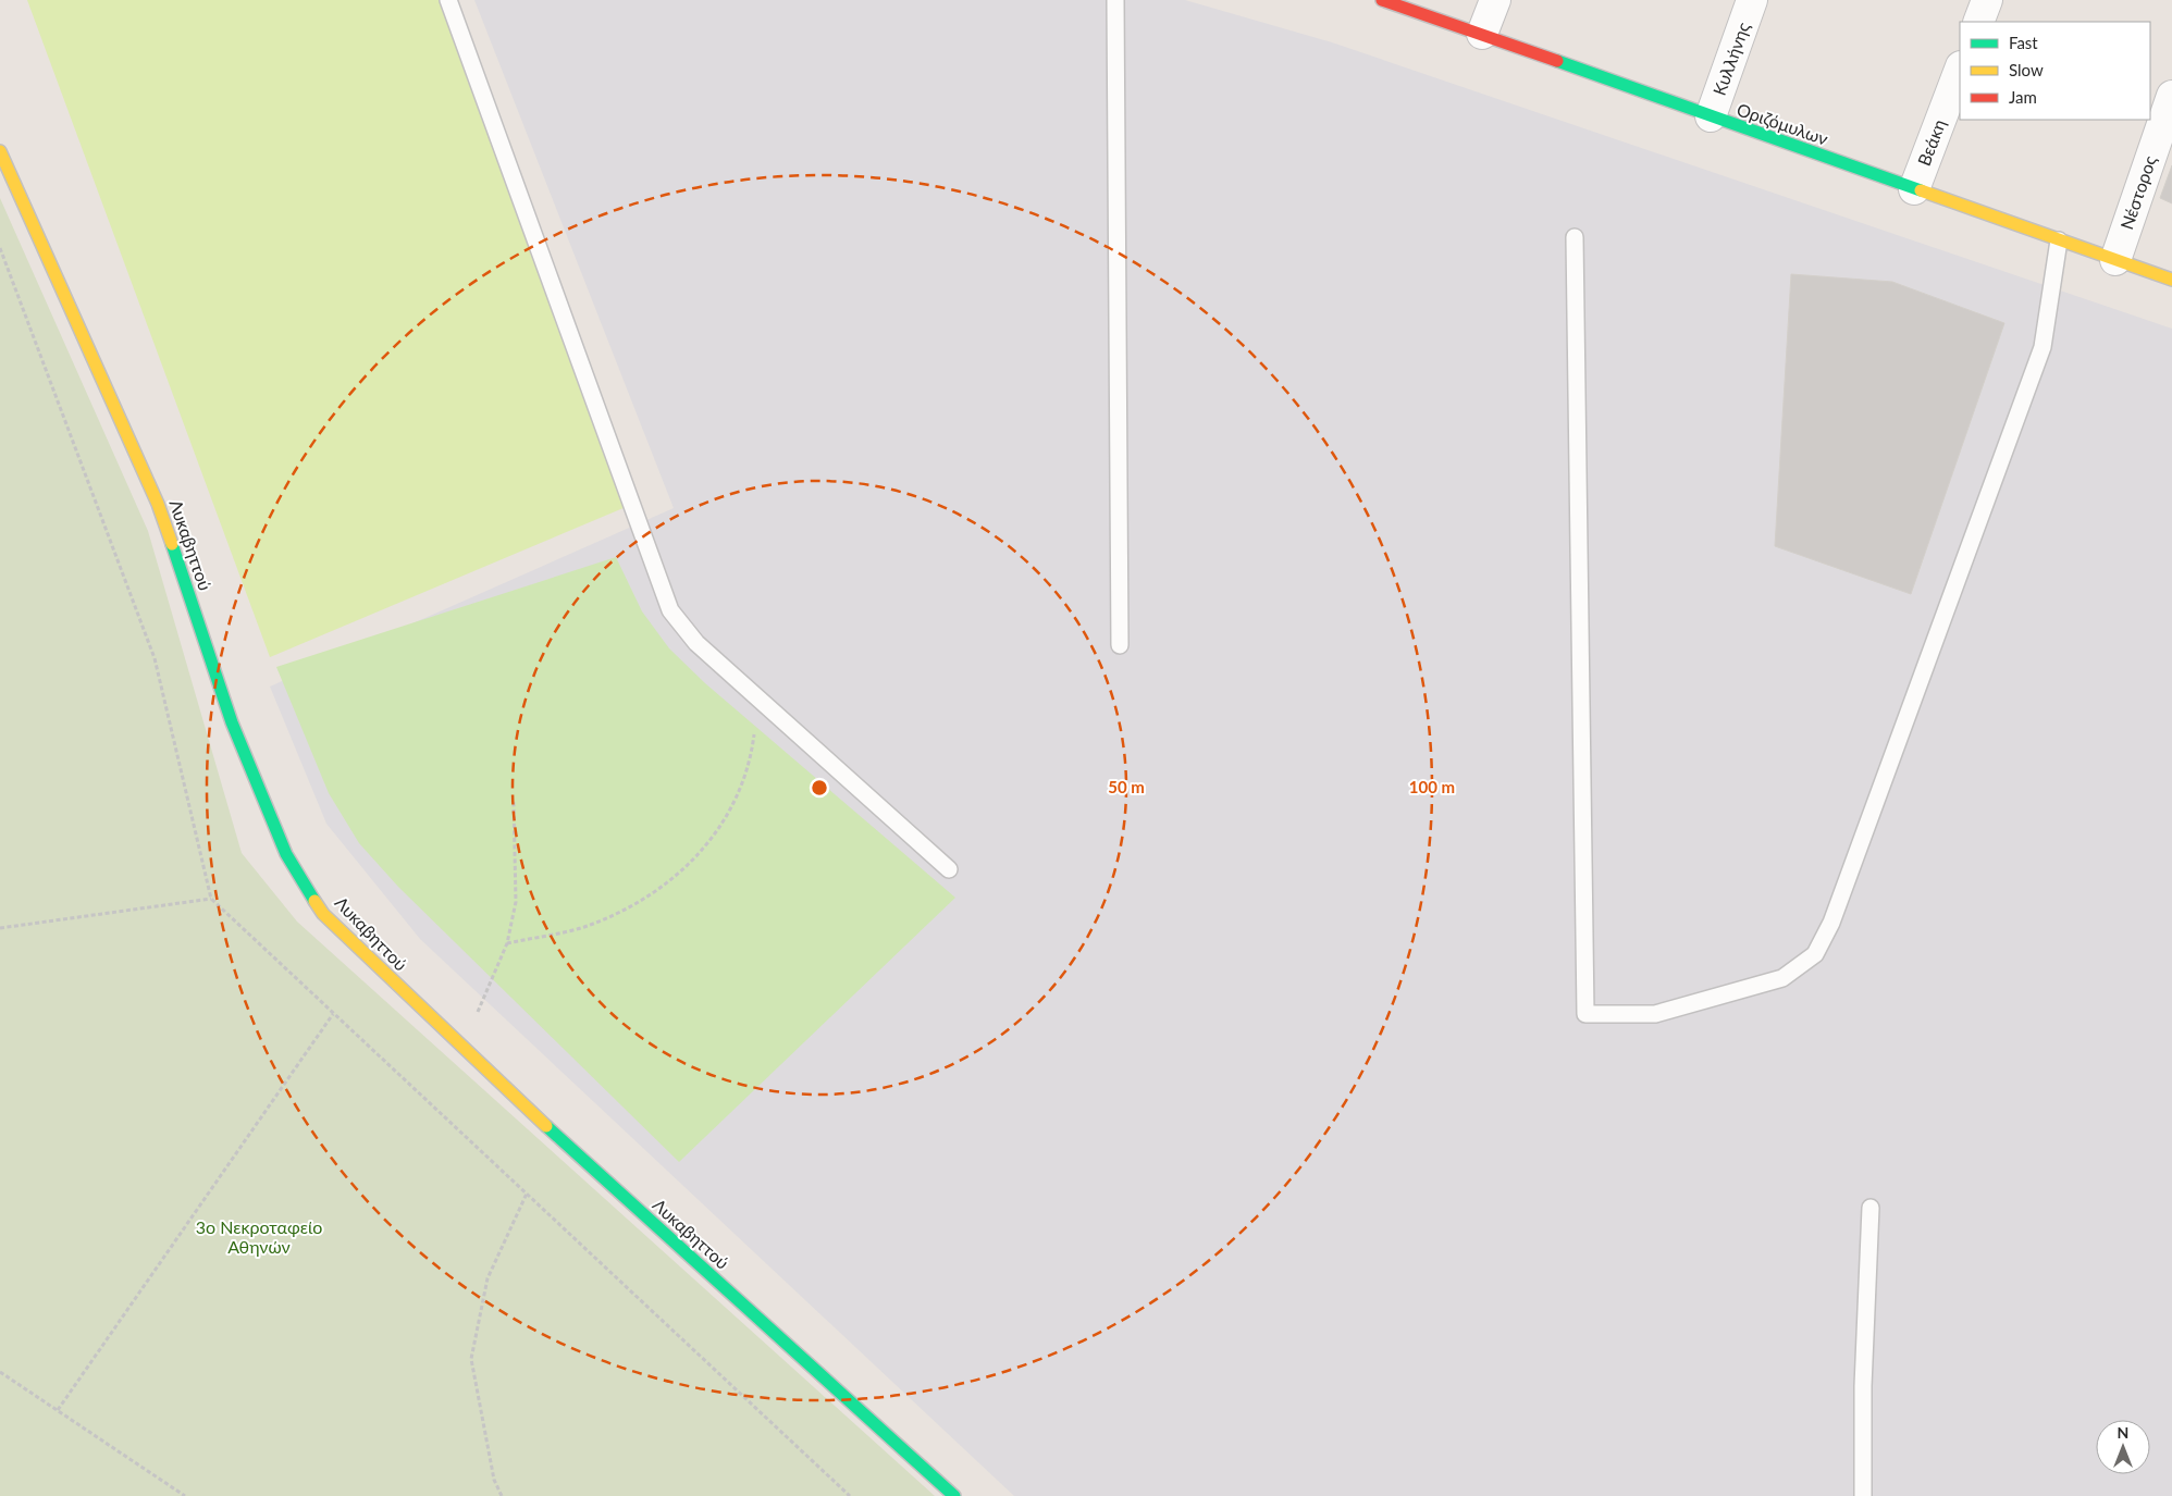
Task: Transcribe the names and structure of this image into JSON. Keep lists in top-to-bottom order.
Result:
{
  "streets": {
    "street": [
      "Κυλλήνης",
      "Οριζόμυλων",
      "Βεάκη",
      "Νέστορος",
      "Λυκαβηττού"
    ]
  },
  "crossings": [
    ["Κυλλήνης", "Οριζόμυλων"],
    ["Οριζόμυλων", "Βεάκη"],
    ["Οριζόμυλων", "Νέστορος"]
  ],
  "parks": ["3ο Νεκροταφείο Αθηνών"],
  "legend": ["Fast", "Slow", "Jam"],
  "north": "top",
  "rings": ["50 m", "100 m"]
}
